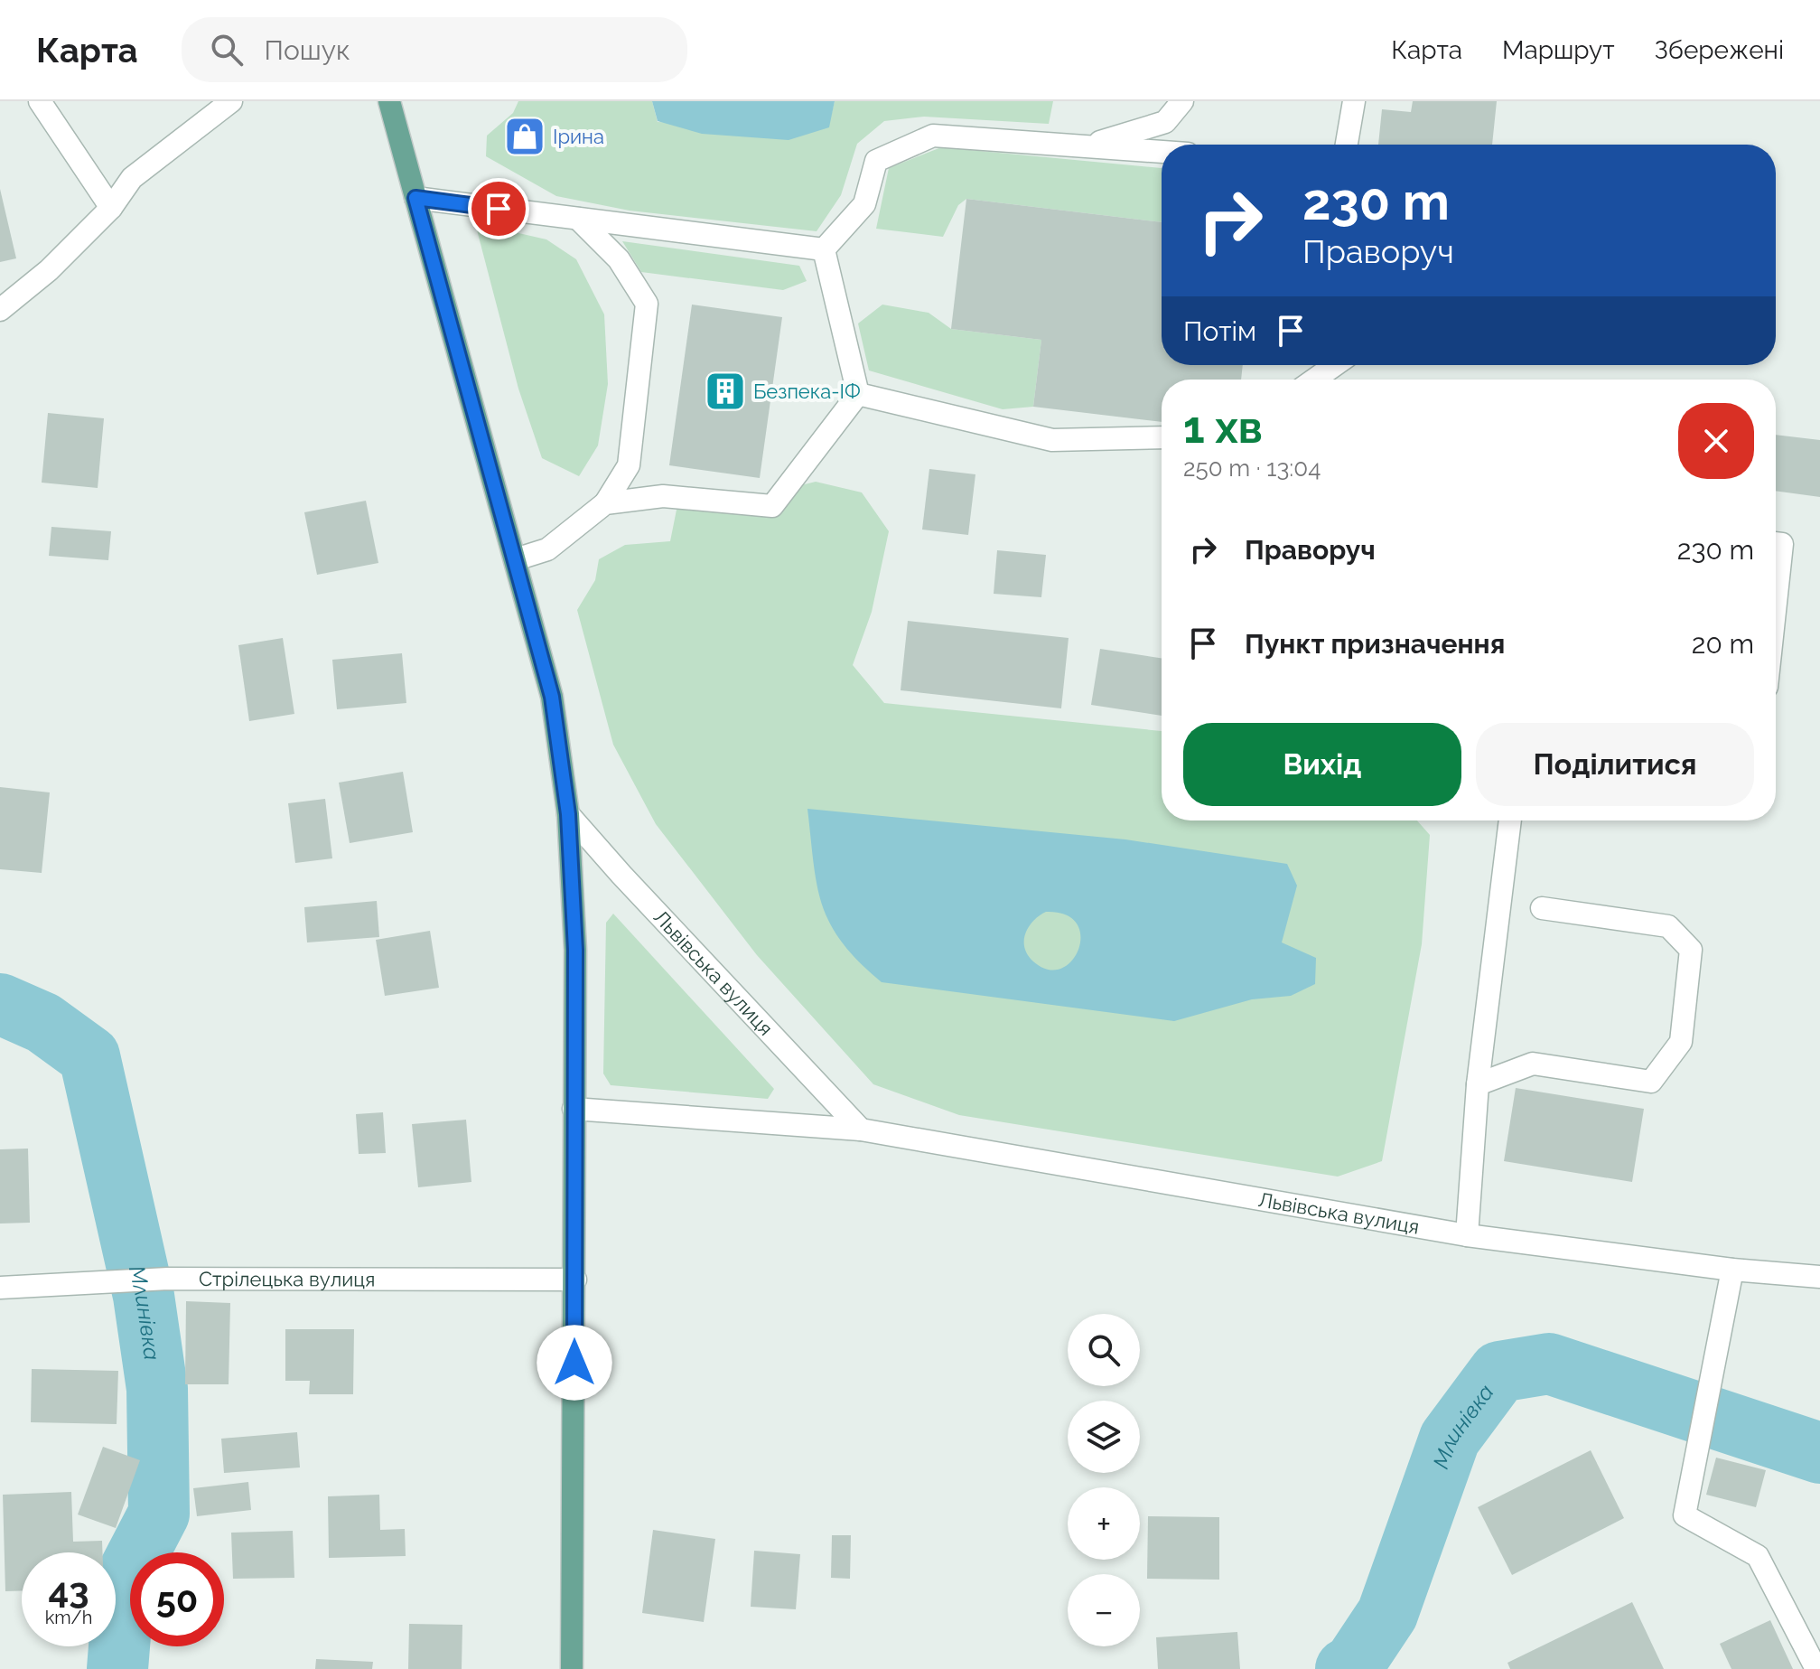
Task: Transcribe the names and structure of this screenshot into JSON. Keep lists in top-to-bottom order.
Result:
{
  "streets": {
    "street": ["Львівська вулиця", "Стрілецька вулиця"]
  },
  "water": ["Млинівка"],
  "places": {
    "shop": ["Ірина"],
    "building": ["Безпека-ІФ"]
  },
  "page": {
    "header": "Карта",
    "search": "Пошук",
    "nav": ["Карта", "Маршрут", "Збережені"],
    "turn": ["230 m", "Праворуч"],
    "then": "Потім",
    "heading": ["1 хв", "250 m · 13:04"],
    "list": [
      {
        "name": "Праворуч",
        "value": "230 m"
      },
      {
        "name": "Пункт призначення",
        "value": "20 m"
      }
    ],
    "buttons": ["Вихід", "Поділитися"],
    "map_buttons": ["+", "−"],
    "speed": "43 km/h",
    "limit": "50"
  }
}
